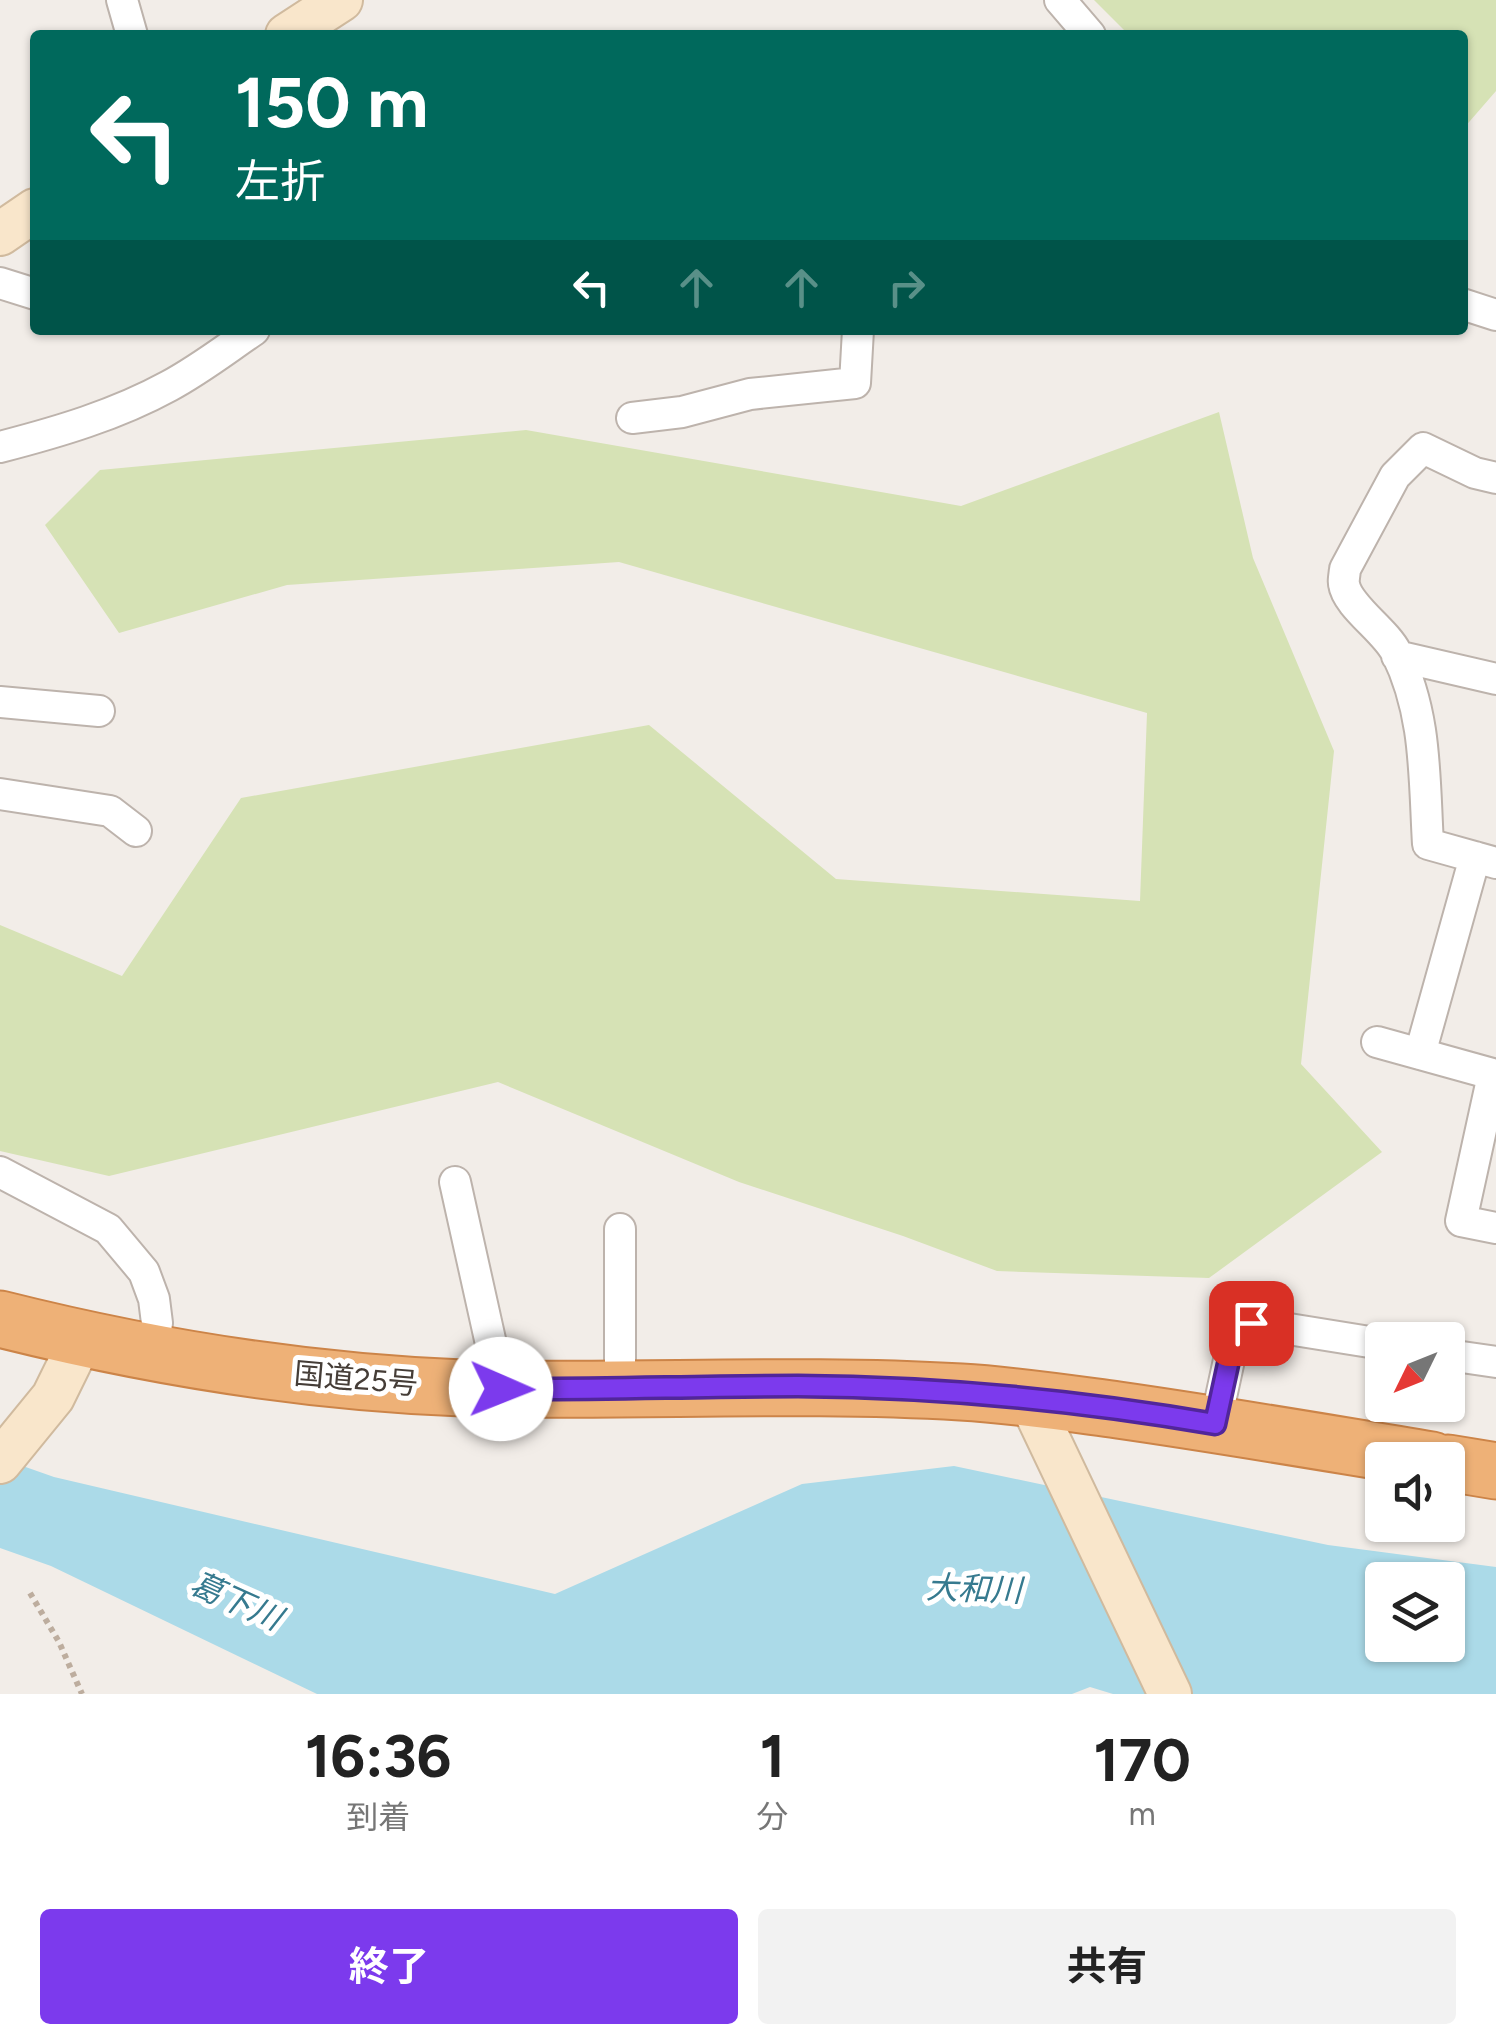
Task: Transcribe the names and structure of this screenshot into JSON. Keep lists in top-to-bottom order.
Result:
{
  "streets": {
    "highway": ["国道25号"]
  },
  "water": ["大和川", "葛下川"],
  "north": "bottom left",
  "page": {
    "turn": ["150 m", "左折"],
    "eta": [
      "16:36",
      "到着",
      "1",
      "分",
      "170",
      "m"
    ],
    "buttons": ["終了", "共有"]
  }
}
